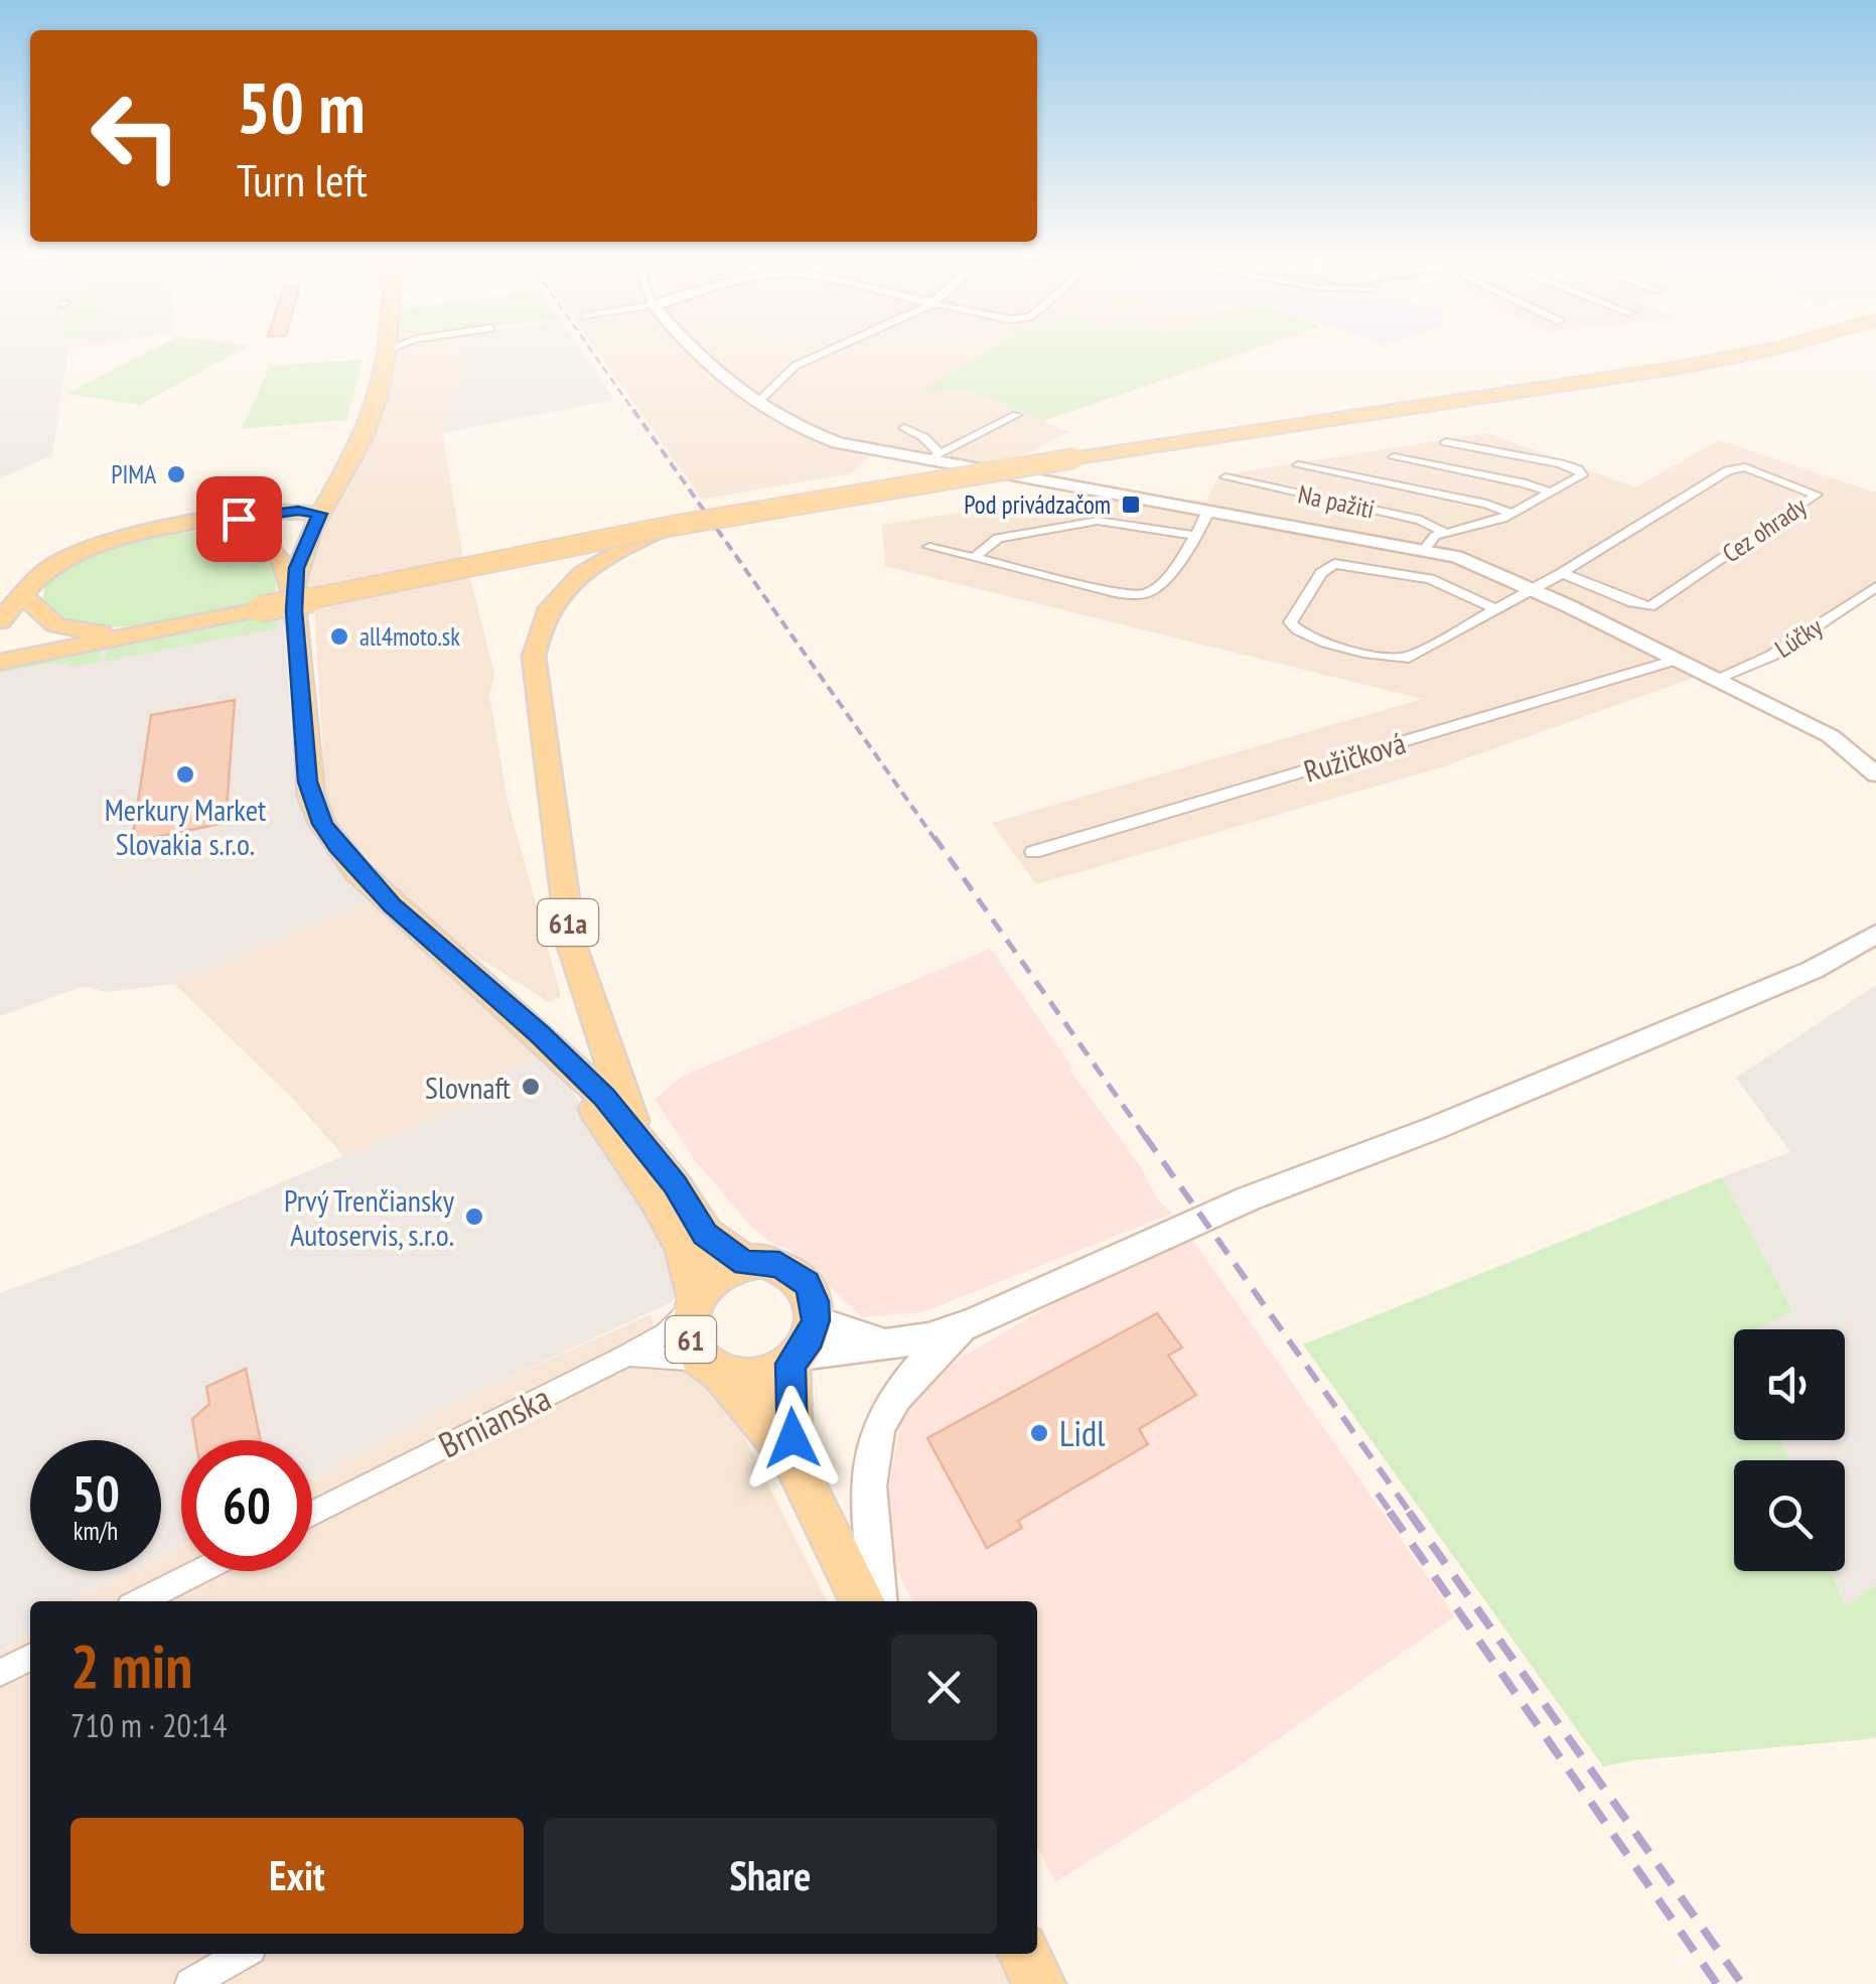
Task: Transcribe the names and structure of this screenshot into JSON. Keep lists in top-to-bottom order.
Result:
{
  "streets": {
    "main road": ["61a", "61"],
    "street": [
      "Na pažiti",
      "Cez ohrady",
      "Lúčky",
      "Ružičková",
      "Brnianska"
    ]
  },
  "crossings": [
    ["61a", "61"],
    ["61", "Brnianska"]
  ],
  "places": {
    "other": [
      "PIMA",
      "all4moto.sk",
      "Merkury Market Slovakia s.r.o.",
      "Slovnaft",
      "Prvý Trenčiansky Autoservis, s.r.o.",
      "Lidl"
    ],
    "transit": ["Pod privádzačom"]
  },
  "page": {
    "turn": ["50 m", "Turn left"],
    "speed": "50 km/h",
    "limit": "60",
    "heading": ["2 min", "710 m · 20:14"],
    "buttons": ["Exit", "Share"]
  }
}
